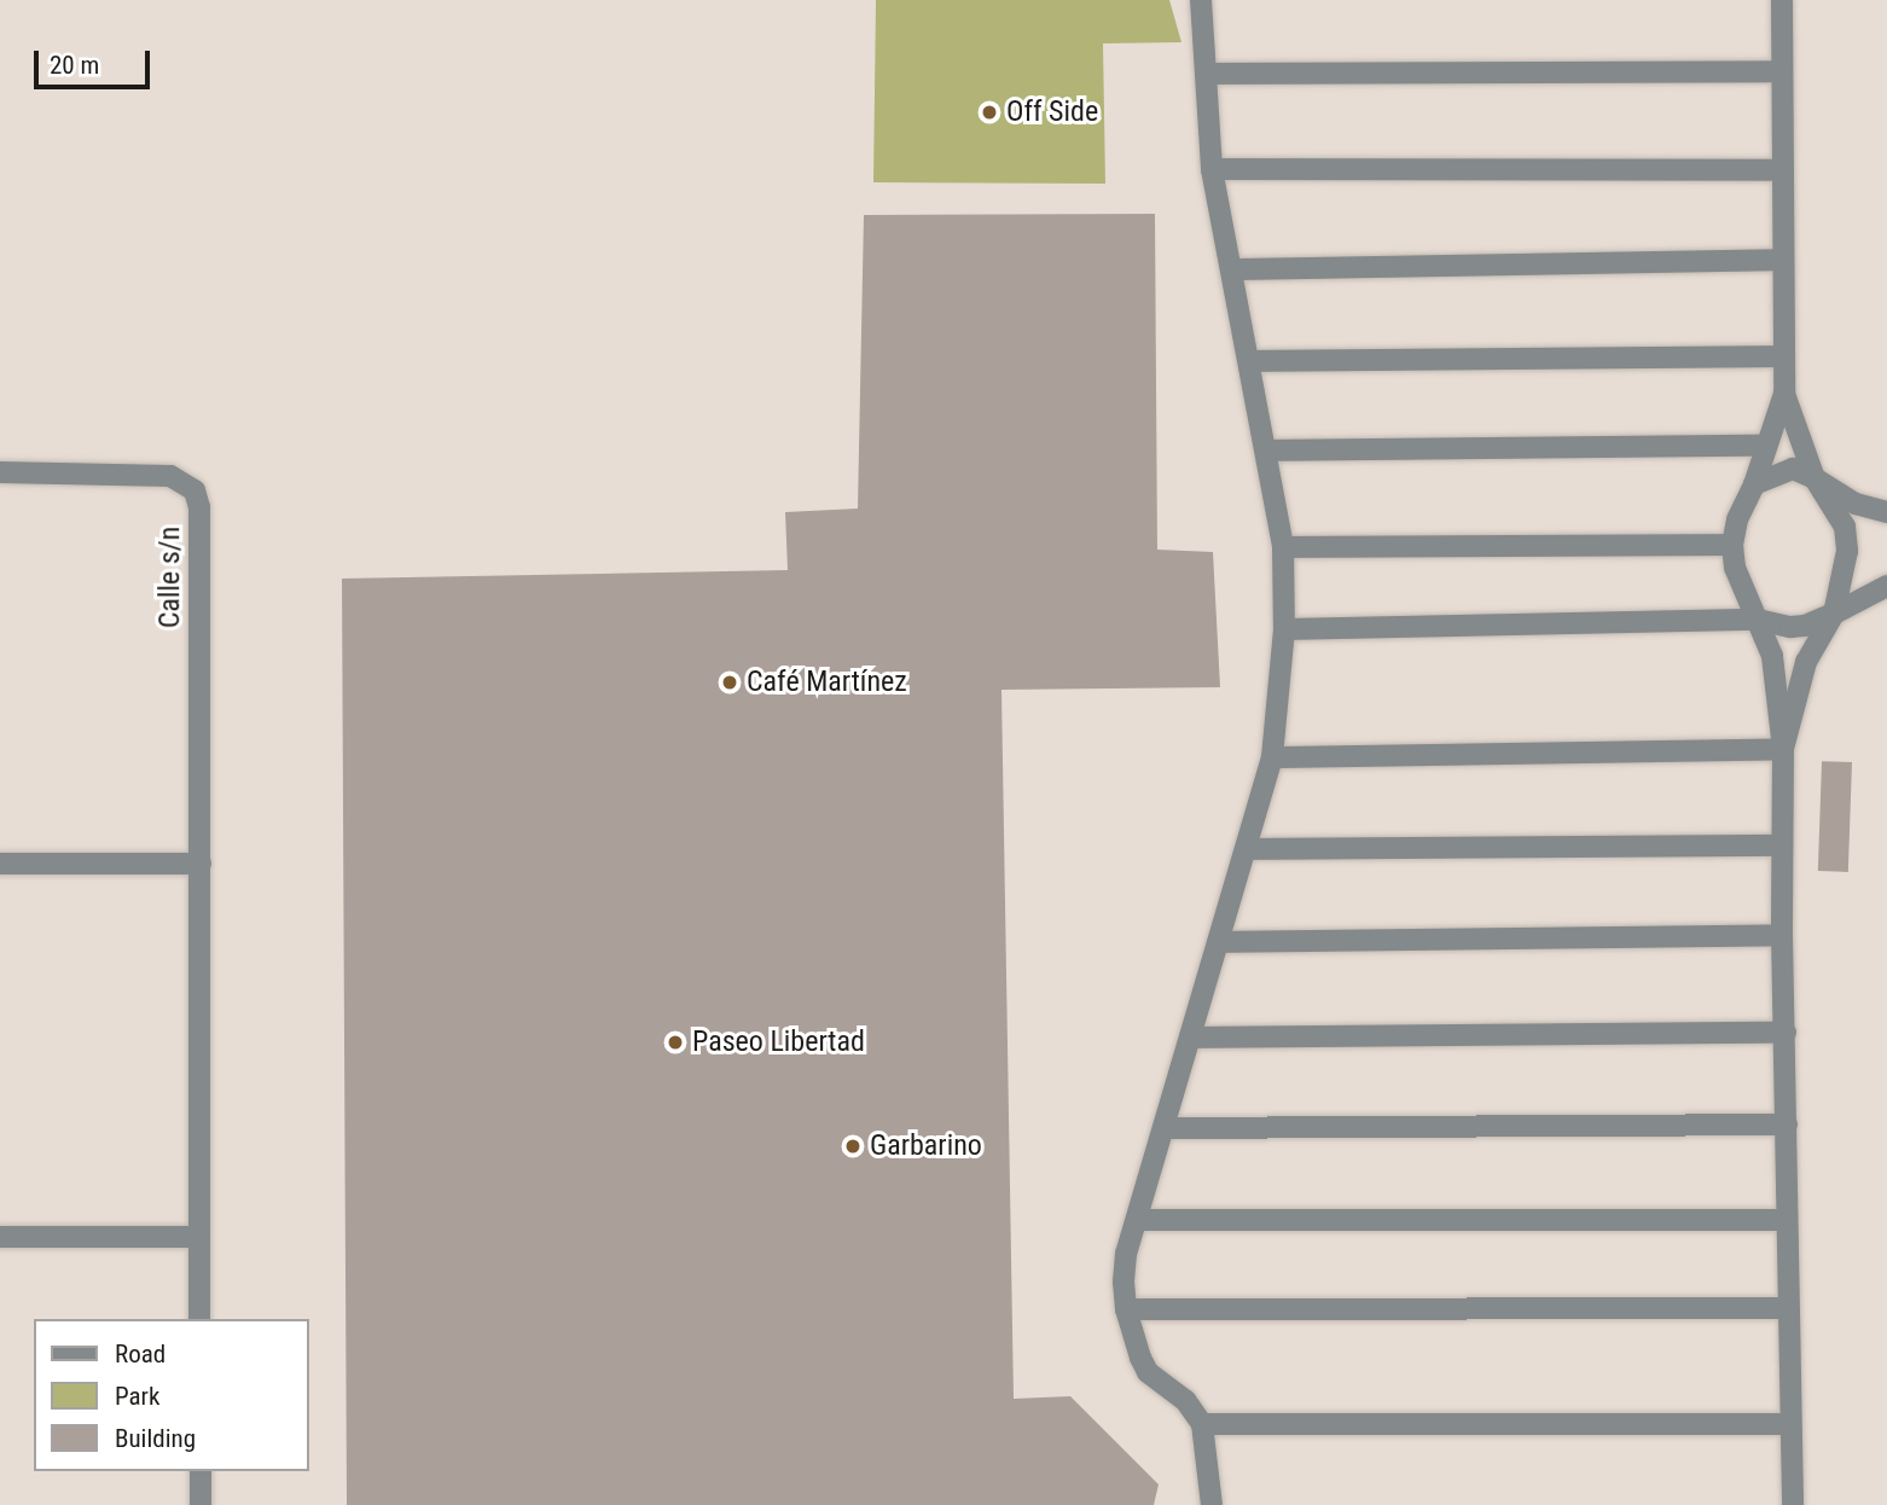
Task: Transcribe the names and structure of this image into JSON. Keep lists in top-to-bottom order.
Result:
{
  "streets": {
    "street": ["Calle s/n"]
  },
  "places": [
    "Off Side",
    "Café Martínez",
    "Paseo Libertad",
    "Garbarino"
  ],
  "legend": ["Road", "Park", "Building"],
  "scale_bar": "20 m"
}
